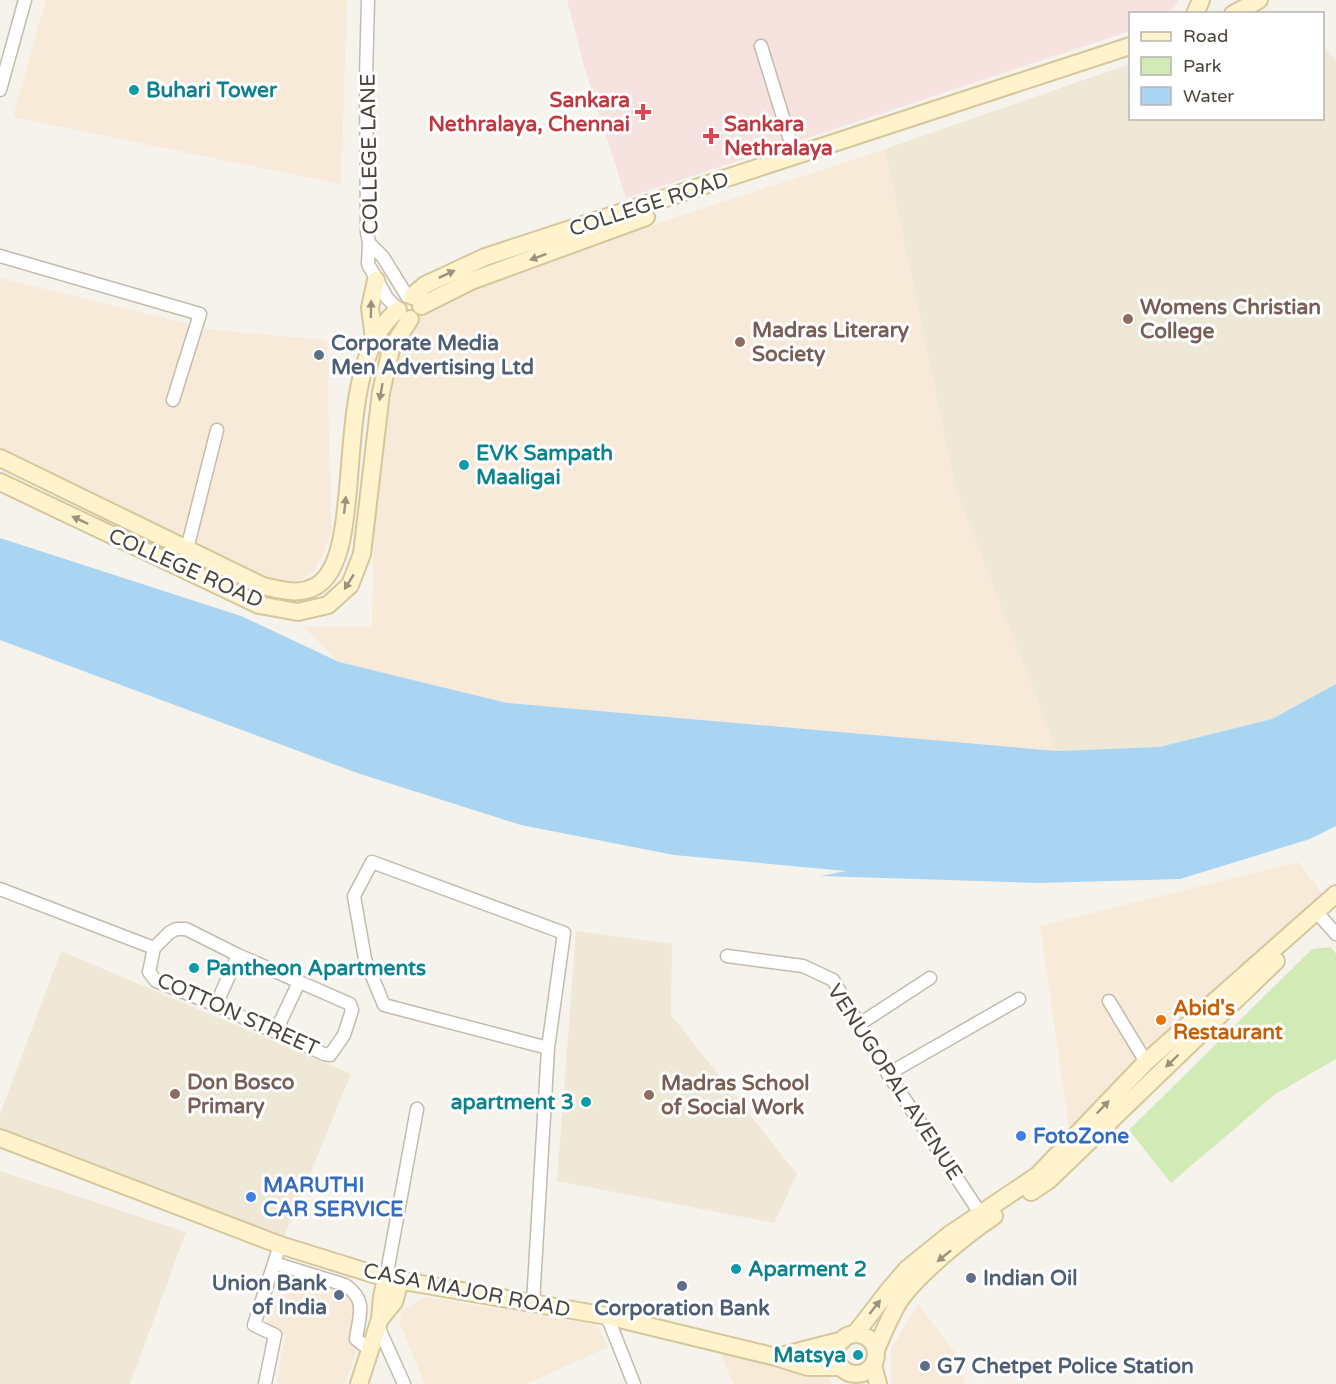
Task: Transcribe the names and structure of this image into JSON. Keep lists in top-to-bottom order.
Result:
{
  "streets": {
    "main road": ["COLLEGE ROAD", "CASA MAJOR ROAD"],
    "street": ["COLLEGE LANE", "COTTON STREET", "VENUGOPAL AVENUE"]
  },
  "crossings": [
    ["COLLEGE LANE", "COLLEGE ROAD"]
  ],
  "places": {
    "other": [
      "Buhari Tower",
      "Womens Christian College",
      "Madras Literary Society",
      "Corporate Media Men Advertising Ltd",
      "EVK Sampath Maaligai",
      "Pantheon Apartments",
      "Abid's Restaurant",
      "Don Bosco Primary",
      "Madras School of Social Work",
      "apartment 3",
      "FotoZone",
      "MARUTHI CAR SERVICE",
      "Aparment 2",
      "Indian Oil",
      "Corporation Bank",
      "Union Bank of India",
      "Matsya",
      "G7 Chetpet Police Station"
    ],
    "health": ["Sankara Nethralaya, Chennai", "Sankara Nethralaya"]
  },
  "legend": ["Road", "Park", "Water"]
}
